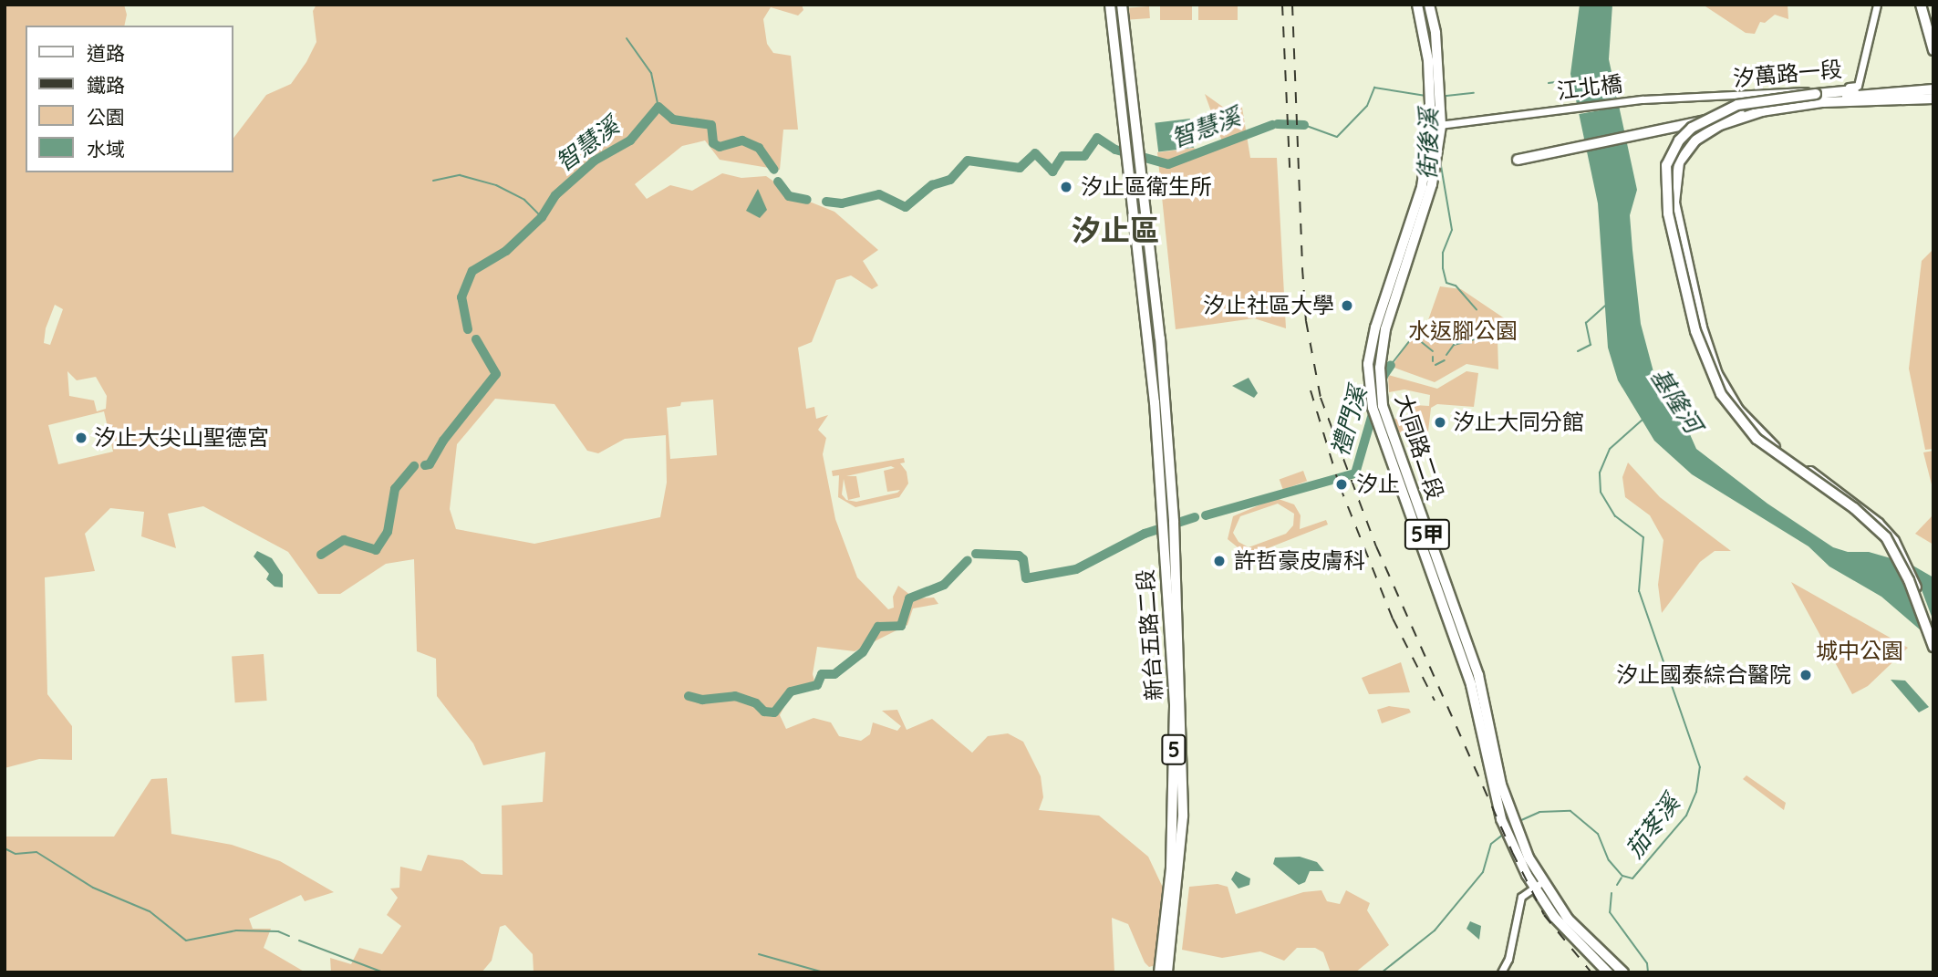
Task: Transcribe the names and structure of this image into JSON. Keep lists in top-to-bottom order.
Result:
{
  "streets": {
    "main road": [
      "大同路二段",
      "5甲",
      "新台五路二段",
      "5"
    ],
    "street": ["汐萬路一段", "江北橋"]
  },
  "crossings": [
    ["汐萬路一段", "江北橋"],
    ["江北橋", "大同路二段"]
  ],
  "districts": ["汐止區"],
  "water": [
    "智慧溪",
    "街後溪",
    "基隆河",
    "禮門溪",
    "茄苳溪"
  ],
  "parks": ["水返腳公園", "城中公園"],
  "places": [
    "汐止區衛生所",
    "汐止社區大學",
    "汐止大同分館",
    "汐止大尖山聖德宮",
    "汐止",
    "許哲豪皮膚科",
    "汐止國泰綜合醫院"
  ],
  "legend": [
    "道路",
    "鐵路",
    "公園",
    "水域"
  ]
}
